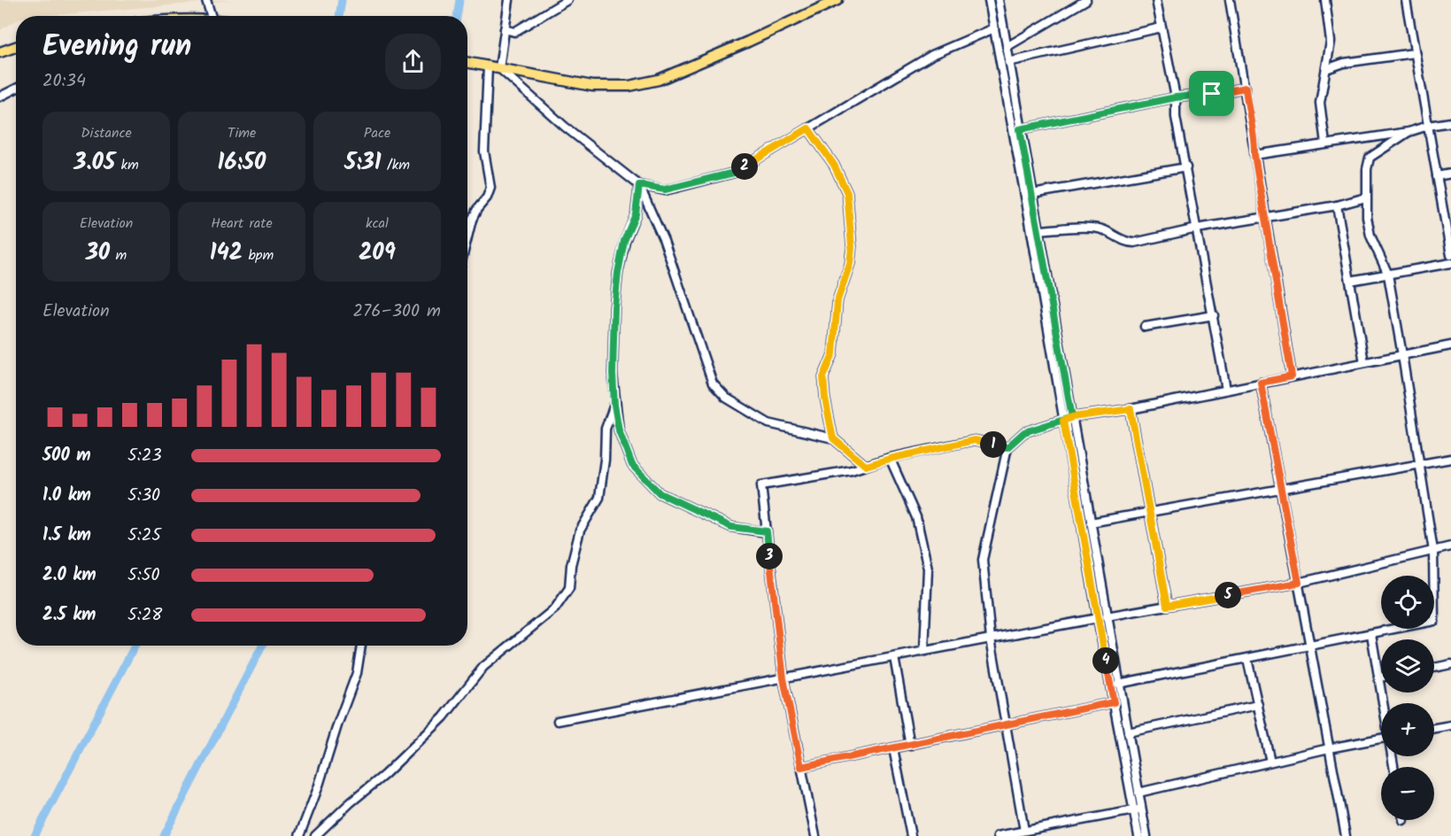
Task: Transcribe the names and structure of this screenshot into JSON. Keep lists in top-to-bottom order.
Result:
{
  "page": {
    "heading": ["Evening run", "20:34"],
    "stats": [
      ["Distance", "3.05 km"],
      ["Time", "16:50"],
      ["Pace", "5:31 /km"],
      ["Elevation", "30 m"],
      ["Heart rate", "142 bpm"],
      ["kcal", "209"]
    ],
    "pins": [
      "2",
      "1",
      "3",
      "5",
      "4"
    ],
    "chart": ["Elevation", "276–300 m"],
    "list": [
      {
        "name": "500 m",
        "note": "5:23"
      },
      {
        "name": "1.0 km",
        "note": "5:30"
      },
      {
        "name": "1.5 km",
        "note": "5:25"
      },
      {
        "name": "2.0 km",
        "note": "5:50"
      },
      {
        "name": "2.5 km",
        "note": "5:28"
      }
    ],
    "map_buttons": ["+", "−"]
  }
}
